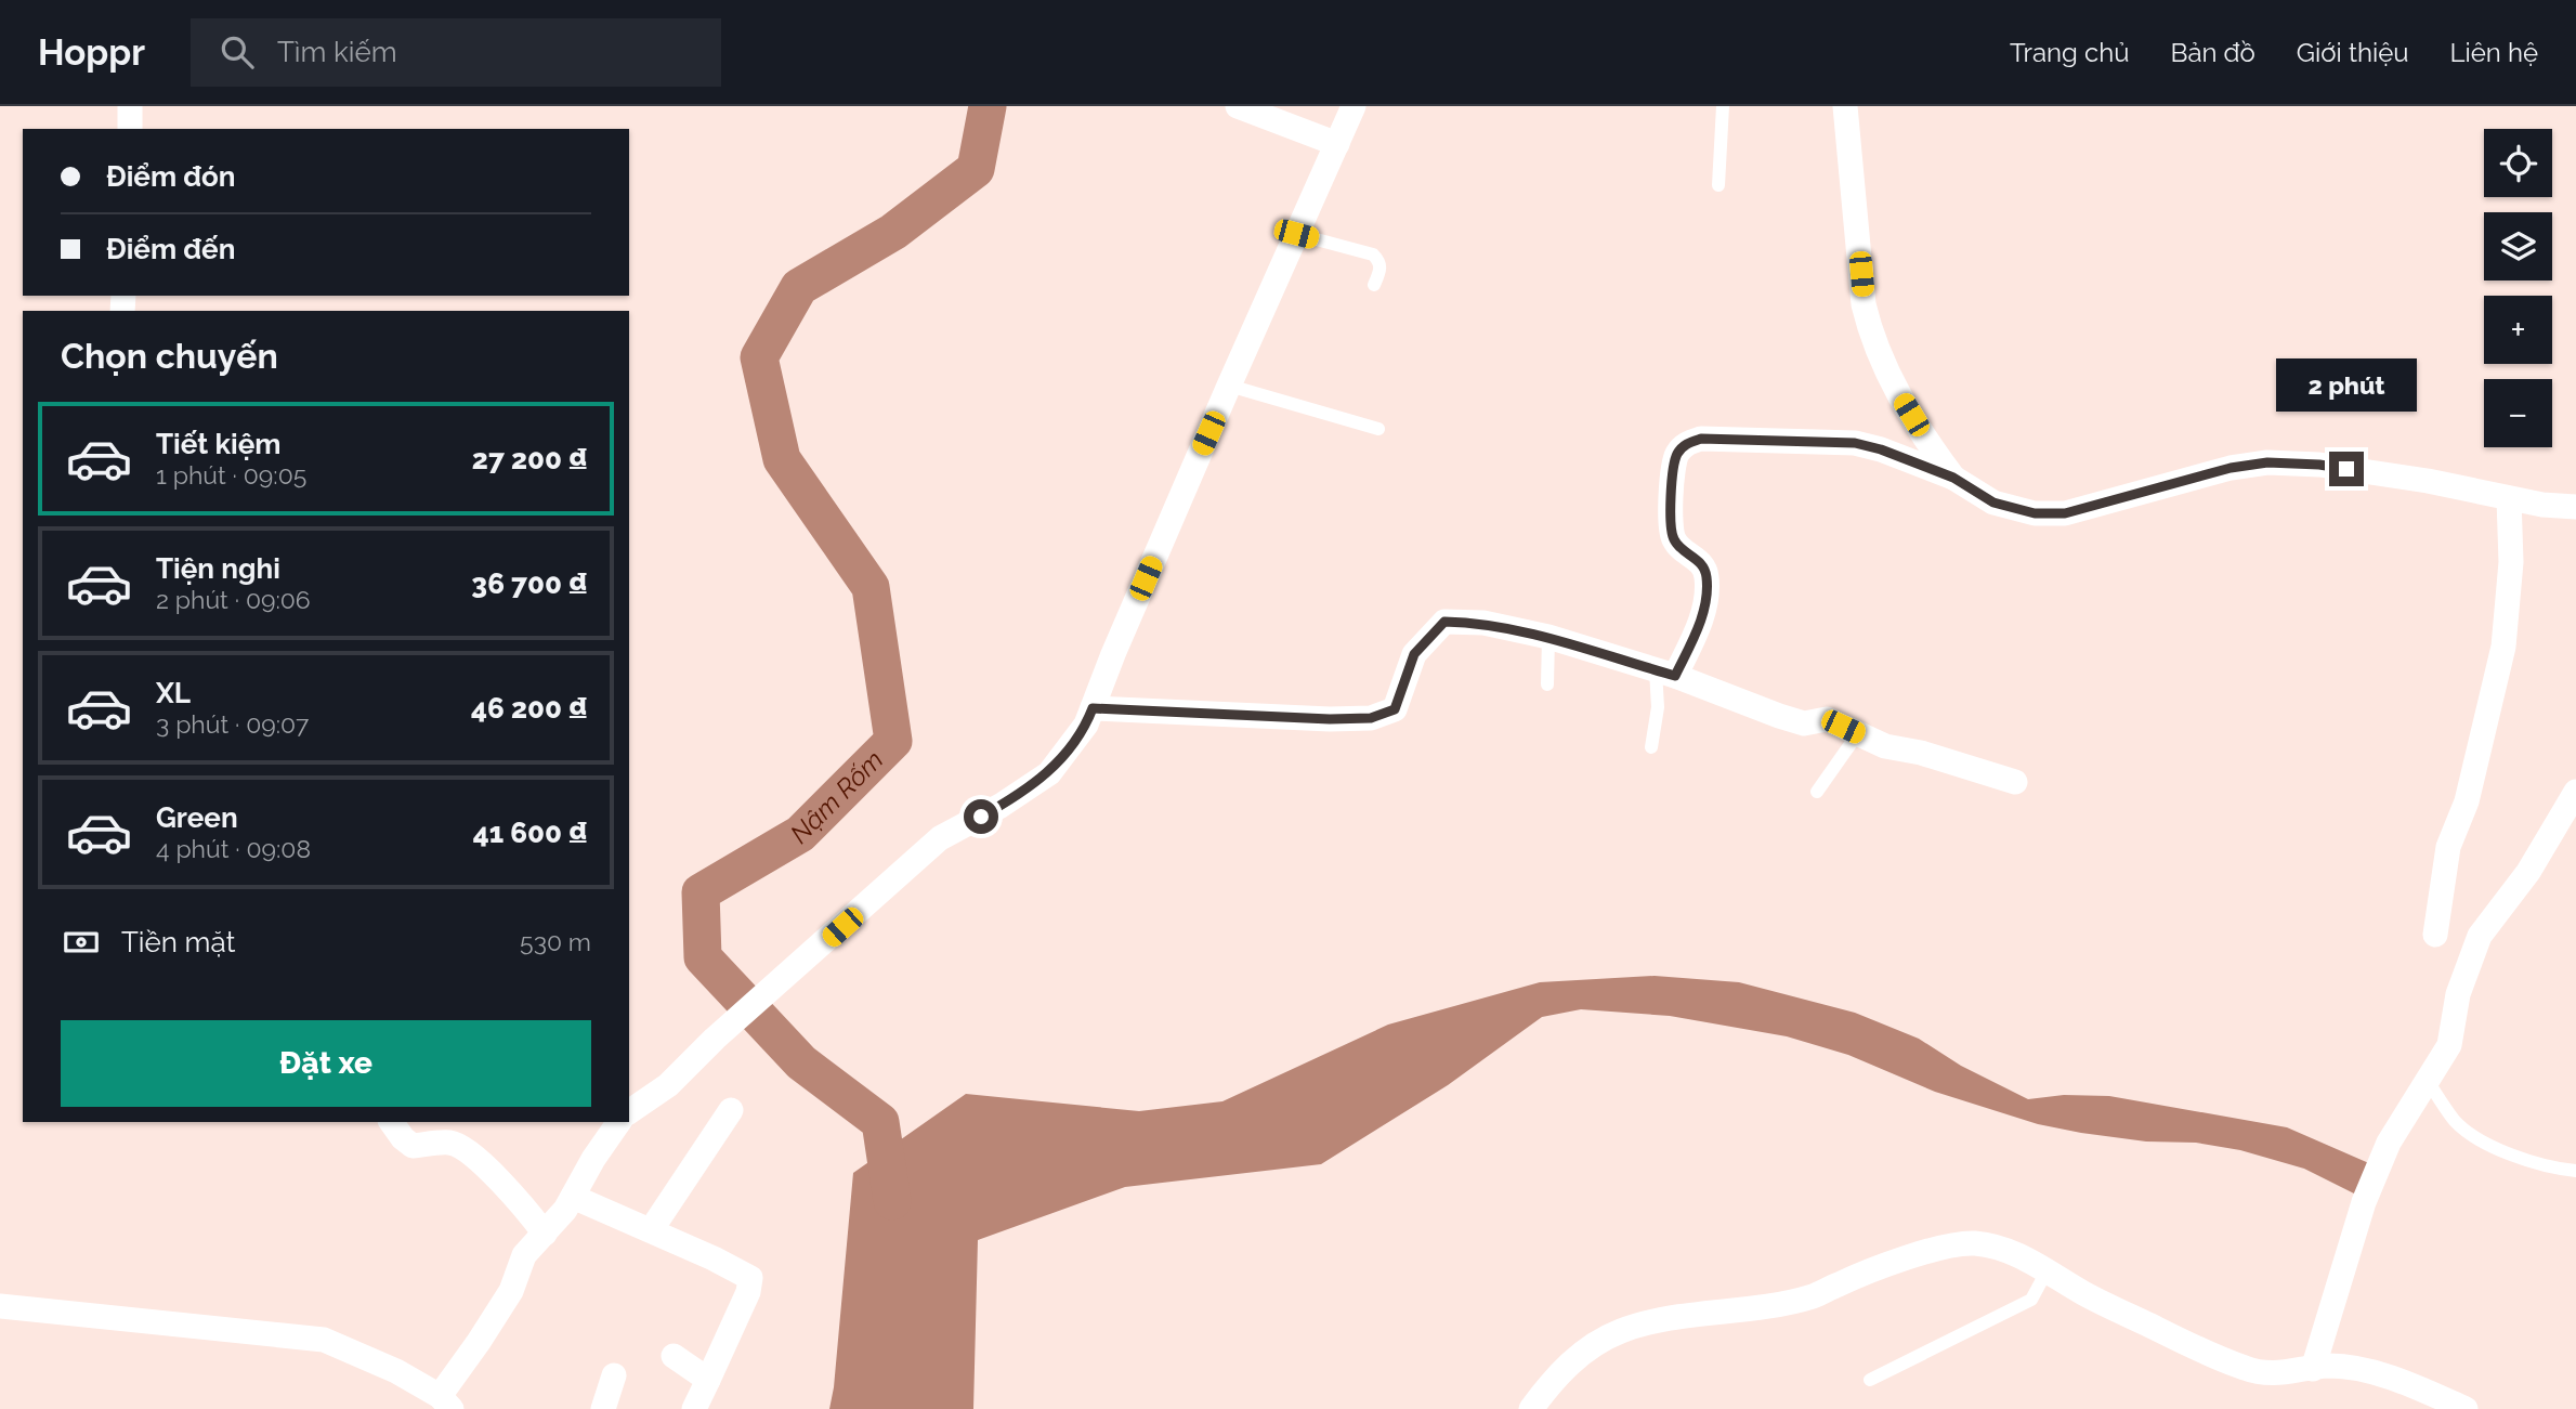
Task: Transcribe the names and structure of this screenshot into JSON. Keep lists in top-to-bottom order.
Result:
{
  "water": ["Nậm Rốm"],
  "page": {
    "header": "Hoppr",
    "search": "Tìm kiếm",
    "nav": [
      "Trang chủ",
      "Bản đồ",
      "Giới thiệu",
      "Liên hệ"
    ],
    "map_buttons": ["+", "−"],
    "banner": ["Điểm đón", "Điểm đến"],
    "heading": "Chọn chuyến",
    "bubble": "2 phút",
    "list": [
      {
        "name": "Tiết kiệm",
        "note": "1 phút · 09:05",
        "value": "27 200 ₫"
      },
      {
        "name": "Tiện nghi",
        "note": "2 phút · 09:06",
        "value": "36 700 ₫"
      },
      {
        "name": "XL",
        "note": "3 phút · 09:07",
        "value": "46 200 ₫"
      },
      {
        "name": "Green",
        "note": "4 phút · 09:08",
        "value": "41 600 ₫"
      }
    ],
    "pay": ["Tiền mặt", "530 m"],
    "buttons": "Đặt xe"
  }
}
